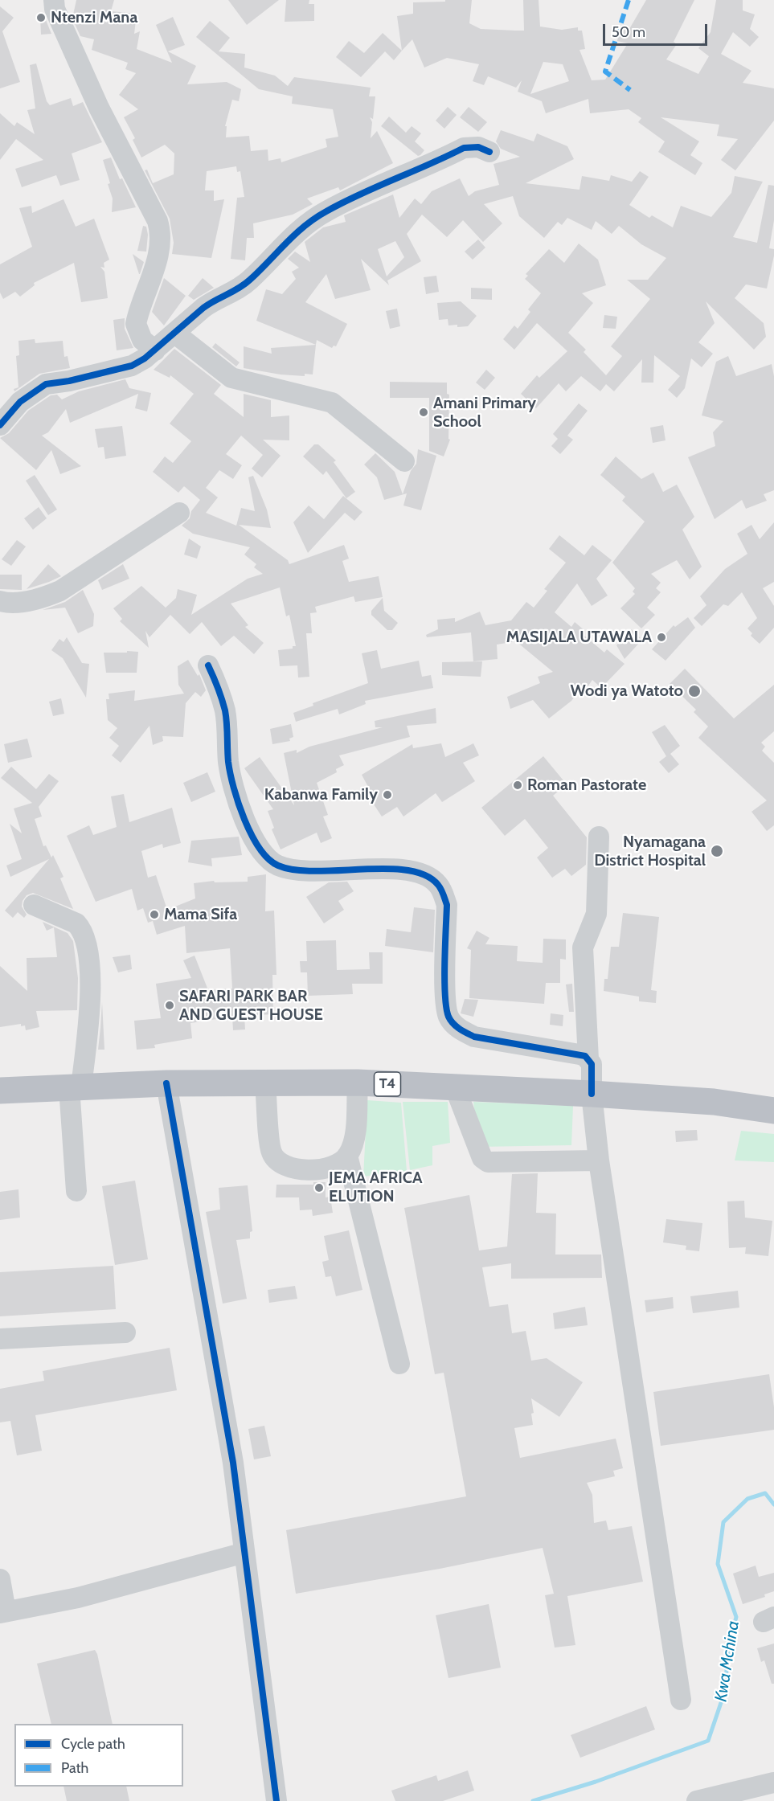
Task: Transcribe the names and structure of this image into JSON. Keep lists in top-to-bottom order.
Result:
{
  "streets": {
    "highway": ["T4"]
  },
  "water": ["Kwa Mchina"],
  "places": [
    "Ntenzi Mana",
    "Amani Primary School",
    "MASIJALA UTAWALA",
    "Wodi ya Watoto",
    "Roman Pastorate",
    "Kabanwa Family",
    "Nyamagana District Hospital",
    "Mama Sifa",
    "SAFARI PARK BAR AND GUEST HOUSE",
    "JEMA AFRICA ELUTION"
  ],
  "legend": ["Cycle path", "Path"],
  "scale_bar": "50 m"
}
